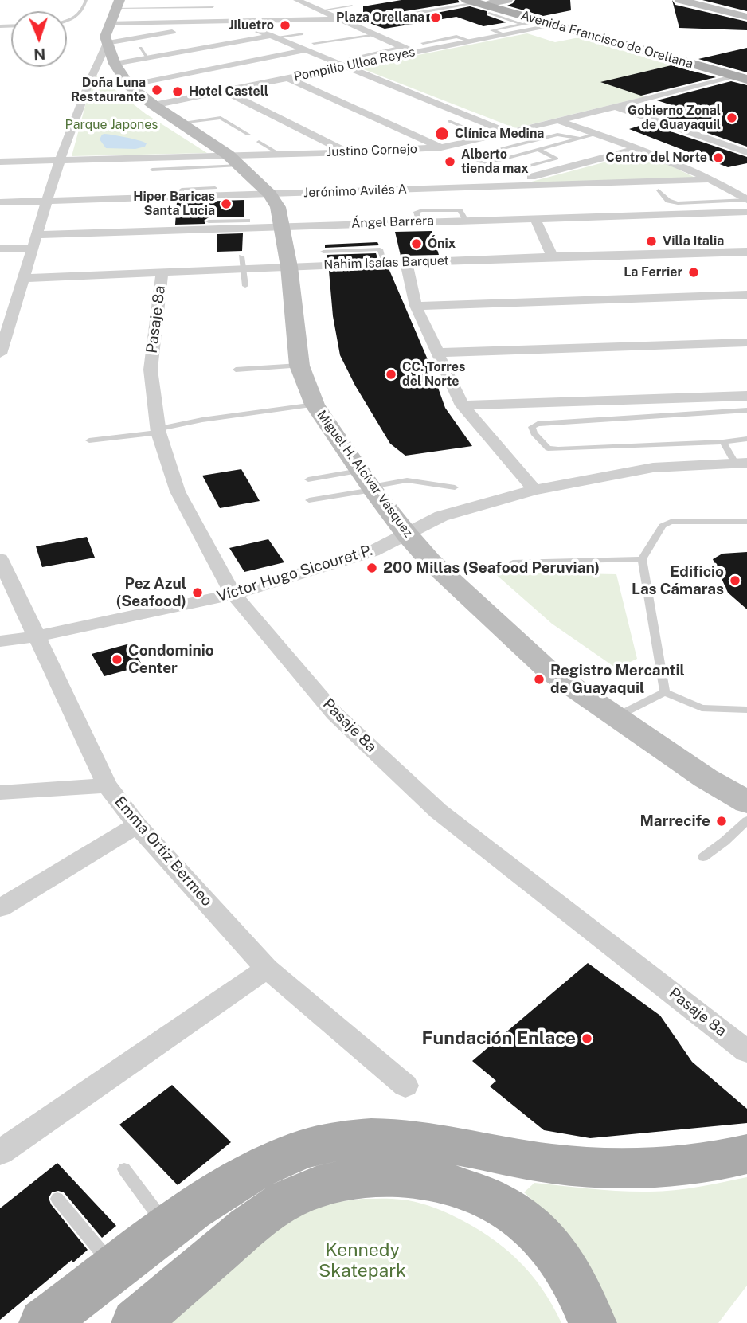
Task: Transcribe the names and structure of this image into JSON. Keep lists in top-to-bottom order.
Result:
{
  "streets": {
    "main road": ["Avenida Francisco de Orellana"],
    "street": [
      "Pompilio Ulloa Reyes",
      "Justino Cornejo",
      "Jerónimo Avilés A",
      "Ángel Barrera",
      "Nahim Isaías Barquet",
      "Pasaje 8a",
      "Miguel H. Alcívar Vásquez",
      "Víctor Hugo Sicouret P.",
      "Emma Ortiz Bermeo"
    ]
  },
  "crossings": [
    ["Avenida Francisco de Orellana", "Pompilio Ulloa Reyes"],
    ["Avenida Francisco de Orellana", "Justino Cornejo"],
    ["Pompilio Ulloa Reyes", "Miguel H. Alcívar Vásquez"],
    ["Justino Cornejo", "Miguel H. Alcívar Vásquez"],
    ["Jerónimo Avilés A", "Miguel H. Alcívar Vásquez"],
    ["Ángel Barrera", "Miguel H. Alcívar Vásquez"],
    ["Nahim Isaías Barquet", "Pasaje 8a"],
    ["Nahim Isaías Barquet", "Miguel H. Alcívar Vásquez"],
    ["Pasaje 8a", "Víctor Hugo Sicouret P."],
    ["Miguel H. Alcívar Vásquez", "Víctor Hugo Sicouret P."],
    ["Víctor Hugo Sicouret P.", "Emma Ortiz Bermeo"]
  ],
  "parks": ["Parque Japones", "Kennedy Skatepark"],
  "places": [
    "Plaza Orellana",
    "Jiluetro",
    "Doña Luna Restaurante",
    "Hotel Castell",
    "Gobierno Zonal de Guayaquil",
    "Clínica Medina",
    "Centro del Norte",
    "Alberto tienda max",
    "Hiper Baricas Santa Lucia",
    "Villa Italia",
    "Ónix",
    "La Ferrier",
    "CC. Torres del Norte",
    "200 Millas (Seafood Peruvian)",
    "Edificio Las Cámaras",
    "Pez Azul (Seafood)",
    "Condominio Center",
    "Registro Mercantil de Guayaquil",
    "Marrecife",
    "Fundación Enlace"
  ],
  "north": "bottom"
}
